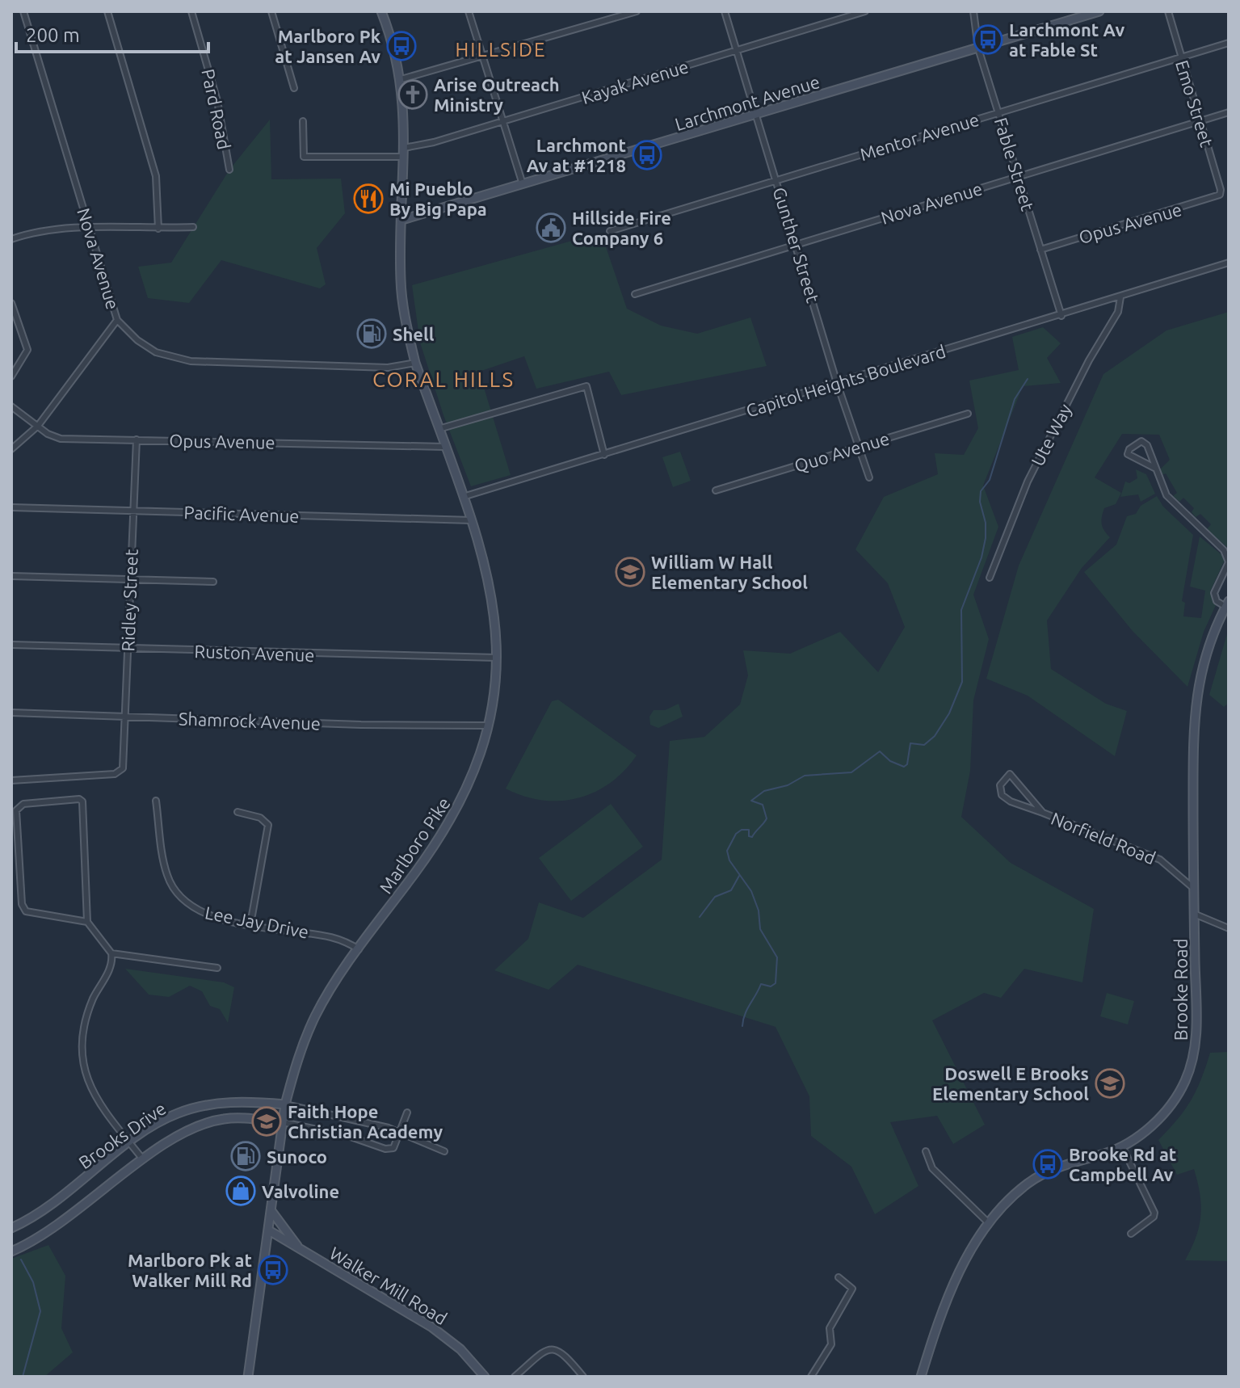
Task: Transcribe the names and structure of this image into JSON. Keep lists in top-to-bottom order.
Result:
{
  "streets": {
    "street": [
      "Kayak Avenue",
      "Larchmont Avenue",
      "Emo Street",
      "Pard Road",
      "Mentor Avenue",
      "Fable Street",
      "Nova Avenue",
      "Opus Avenue",
      "Gunther Street",
      "Capitol Heights Boulevard",
      "Ute Way",
      "Quo Avenue",
      "Pacific Avenue",
      "Ridley Street",
      "Ruston Avenue",
      "Shamrock Avenue",
      "Norfield Road",
      "Marlboro Pike",
      "Lee Jay Drive",
      "Brooke Road",
      "Brooks Drive",
      "Walker Mill Road"
    ]
  },
  "crossings": [
    ["Kayak Avenue", "Gunther Street"],
    ["Kayak Avenue", "Marlboro Pike"],
    ["Larchmont Avenue", "Fable Street"],
    ["Larchmont Avenue", "Gunther Street"],
    ["Larchmont Avenue", "Marlboro Pike"],
    ["Emo Street", "Mentor Avenue"],
    ["Emo Street", "Nova Avenue"],
    ["Emo Street", "Opus Avenue"],
    ["Mentor Avenue", "Fable Street"],
    ["Mentor Avenue", "Gunther Street"],
    ["Fable Street", "Nova Avenue"],
    ["Fable Street", "Opus Avenue"],
    ["Fable Street", "Capitol Heights Boulevard"],
    ["Nova Avenue", "Gunther Street"],
    ["Nova Avenue", "Marlboro Pike"],
    ["Opus Avenue", "Ridley Street"],
    ["Opus Avenue", "Marlboro Pike"],
    ["Gunther Street", "Capitol Heights Boulevard"],
    ["Gunther Street", "Quo Avenue"],
    ["Capitol Heights Boulevard", "Ute Way"],
    ["Capitol Heights Boulevard", "Marlboro Pike"],
    ["Pacific Avenue", "Ridley Street"],
    ["Pacific Avenue", "Marlboro Pike"],
    ["Ridley Street", "Ruston Avenue"],
    ["Ridley Street", "Shamrock Avenue"],
    ["Ruston Avenue", "Marlboro Pike"],
    ["Shamrock Avenue", "Marlboro Pike"],
    ["Norfield Road", "Brooke Road"],
    ["Marlboro Pike", "Lee Jay Drive"],
    ["Marlboro Pike", "Brooks Drive"],
    ["Marlboro Pike", "Walker Mill Road"]
  ],
  "districts": ["HILLSIDE", "CORAL HILLS"],
  "places": {
    "bus stop": [
      "Larchmont Av at Fable St",
      "Marlboro Pk at Jansen Av",
      "Larchmont Av at #1218",
      "Brooke Rd at Campbell Av",
      "Marlboro Pk at Walker Mill Rd"
    ],
    "church": ["Arise Outreach Ministry"],
    "restaurant": ["Mi Pueblo By Big Papa"],
    "public building": ["Hillside Fire Company 6"],
    "fuel station": ["Shell", "Sunoco"],
    "school or university": ["William W Hall Elementary School", "Doswell E Brooks Elementary School", "Faith Hope Christian Academy"],
    "shop": ["Valvoline"]
  },
  "scale_bar": "200 m"
}
